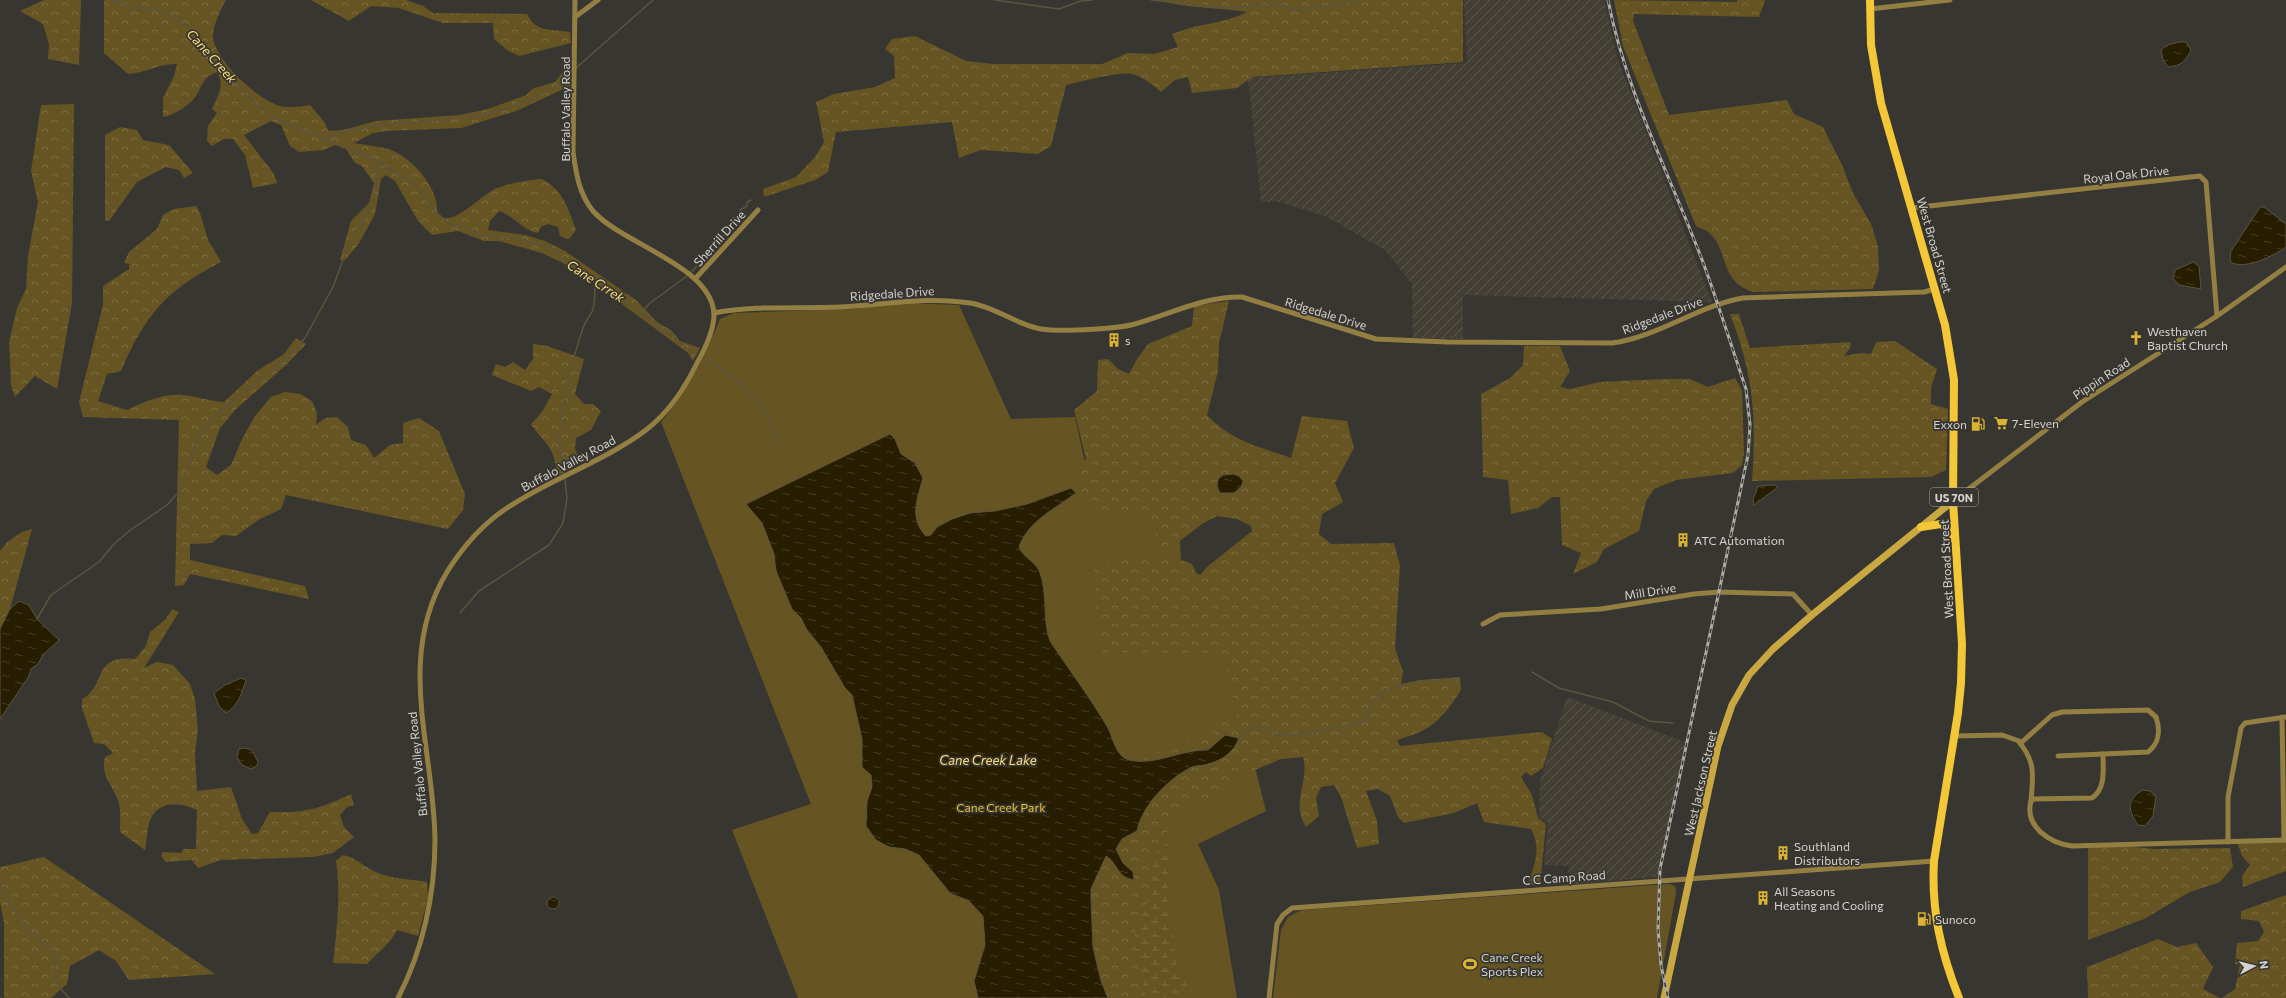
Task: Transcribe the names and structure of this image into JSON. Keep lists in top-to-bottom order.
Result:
{
  "streets": {
    "main road": ["West Broad Street", "US 70N"],
    "street": [
      "Buffalo Valley Road",
      "Royal Oak Drive",
      "Sherrill Drive",
      "Ridgedale Drive",
      "Pippin Road",
      "Mill Drive",
      "West Jackson Street",
      "C C Camp Road"
    ]
  },
  "crossings": [
    ["Buffalo Valley Road", "Sherrill Drive"],
    ["Buffalo Valley Road", "Ridgedale Drive"],
    ["Royal Oak Drive", "West Broad Street"],
    ["Royal Oak Drive", "Pippin Road"],
    ["West Broad Street", "Ridgedale Drive"],
    ["West Broad Street", "Pippin Road"],
    ["West Broad Street", "West Jackson Street"],
    ["West Broad Street", "C C Camp Road"],
    ["Pippin Road", "West Jackson Street"],
    ["Mill Drive", "West Jackson Street"],
    ["West Jackson Street", "C C Camp Road"]
  ],
  "water": ["Cane Creek", "Cane Crrek", "Cane Creek Lake"],
  "parks": ["Cane Creek Park"],
  "places": {
    "church": ["Westhaven Baptist Church"],
    "building": [
      "s",
      "ATC Automation",
      "Southland Distributors",
      "All Seasons Heating and Cooling"
    ],
    "supermarket": ["7-Eleven"],
    "fuel station": ["Exxon", "Sunoco"],
    "sports": ["Cane Creek Sports Plex"]
  },
  "north": "right"
}
